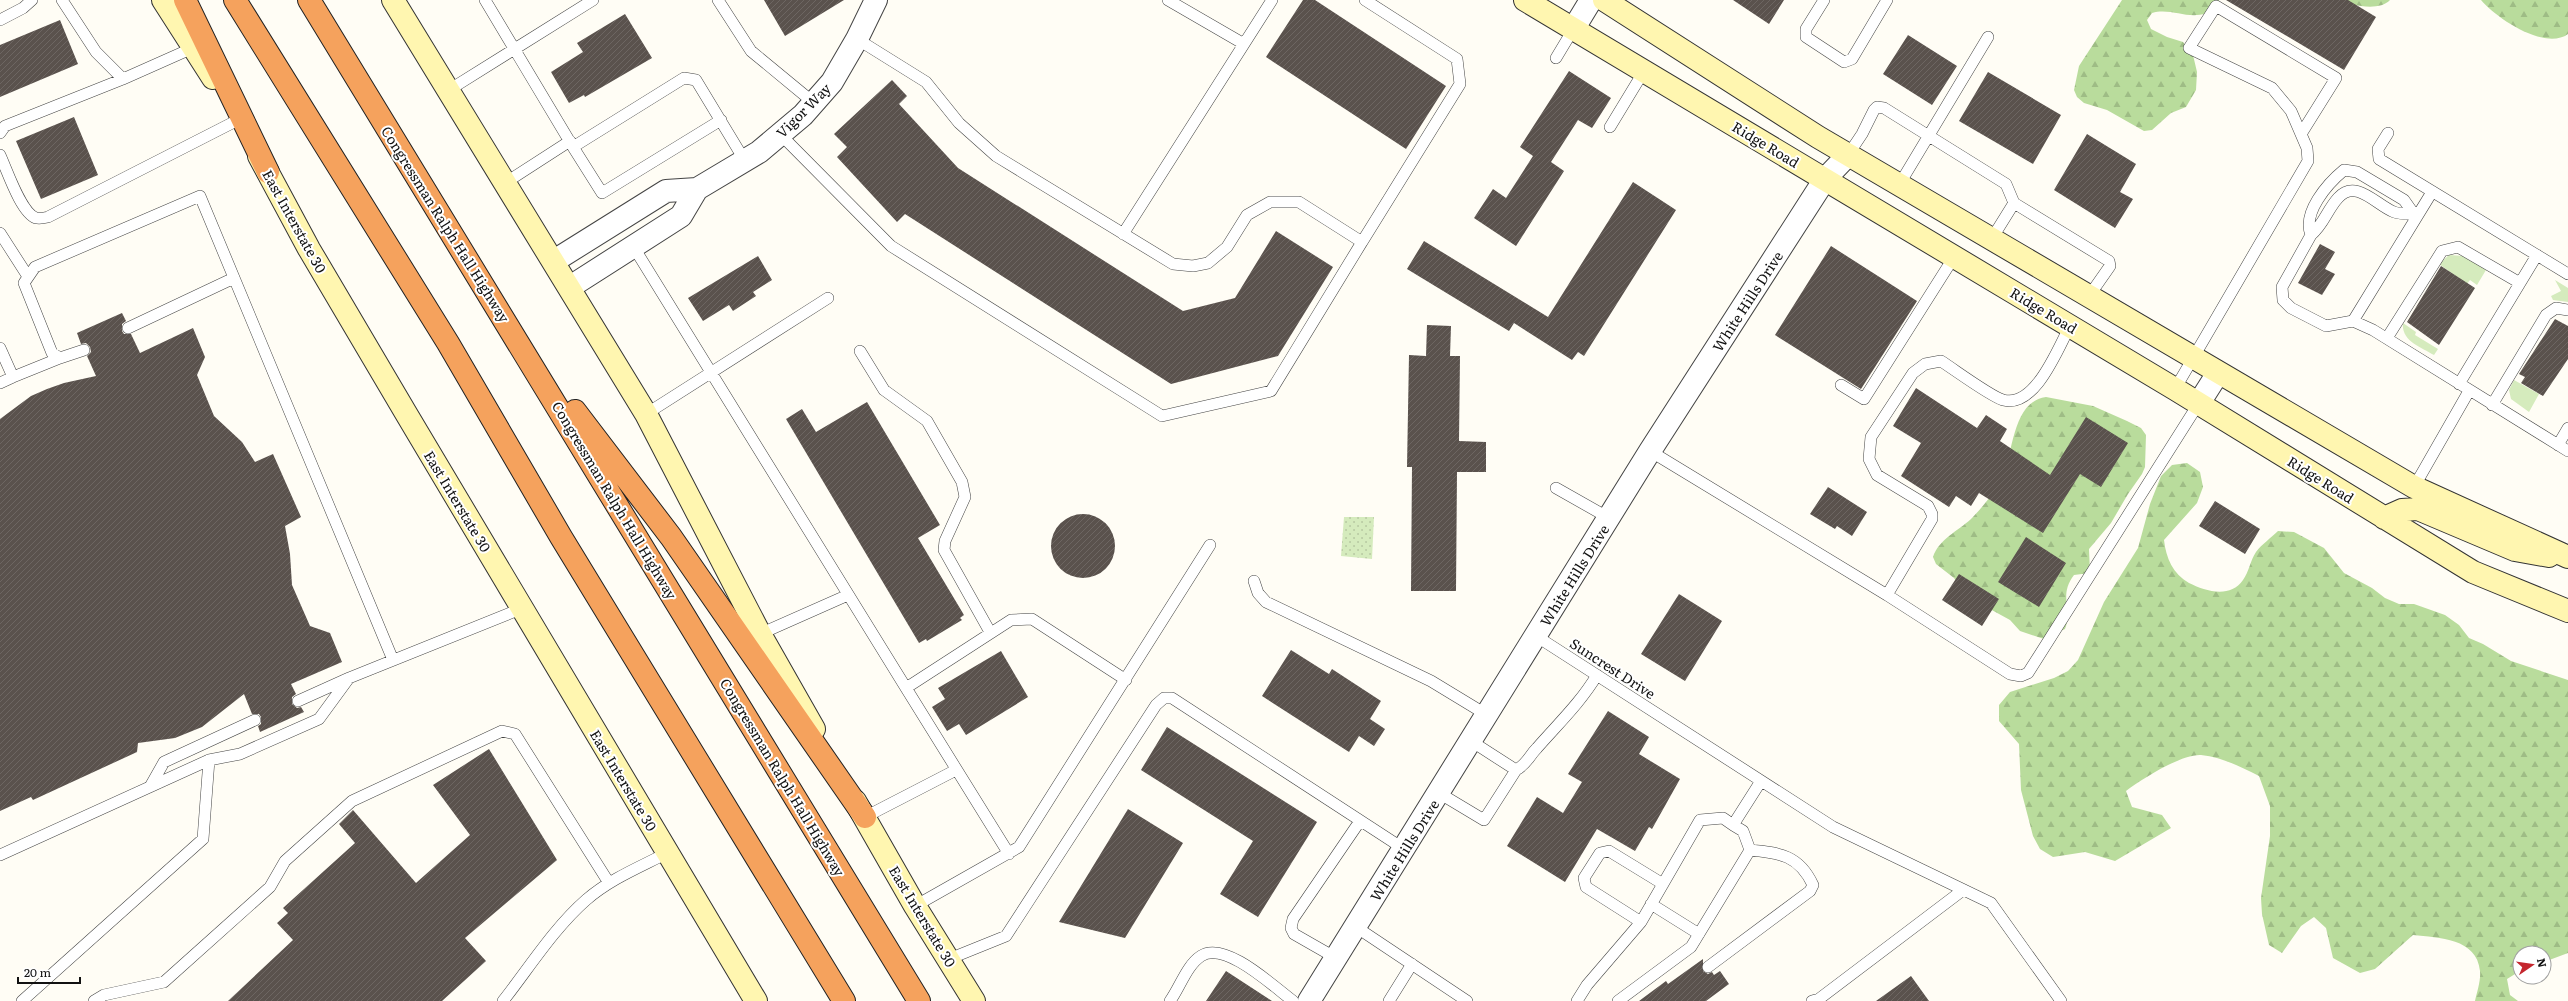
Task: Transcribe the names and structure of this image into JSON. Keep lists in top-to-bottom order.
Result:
{
  "streets": {
    "highway": ["Congressman Ralph Hall Highway"],
    "main road": ["Ridge Road", "East Interstate 30"],
    "street": ["Vigor Way", "White Hills Drive"],
    "lane": ["Suncrest Drive"]
  },
  "crossings": [
    ["Vigor Way", "East Interstate 30"],
    ["Ridge Road", "White Hills Drive"],
    ["White Hills Drive", "Suncrest Drive"]
  ],
  "scale_bar": "20 m",
  "north": "right"
}
